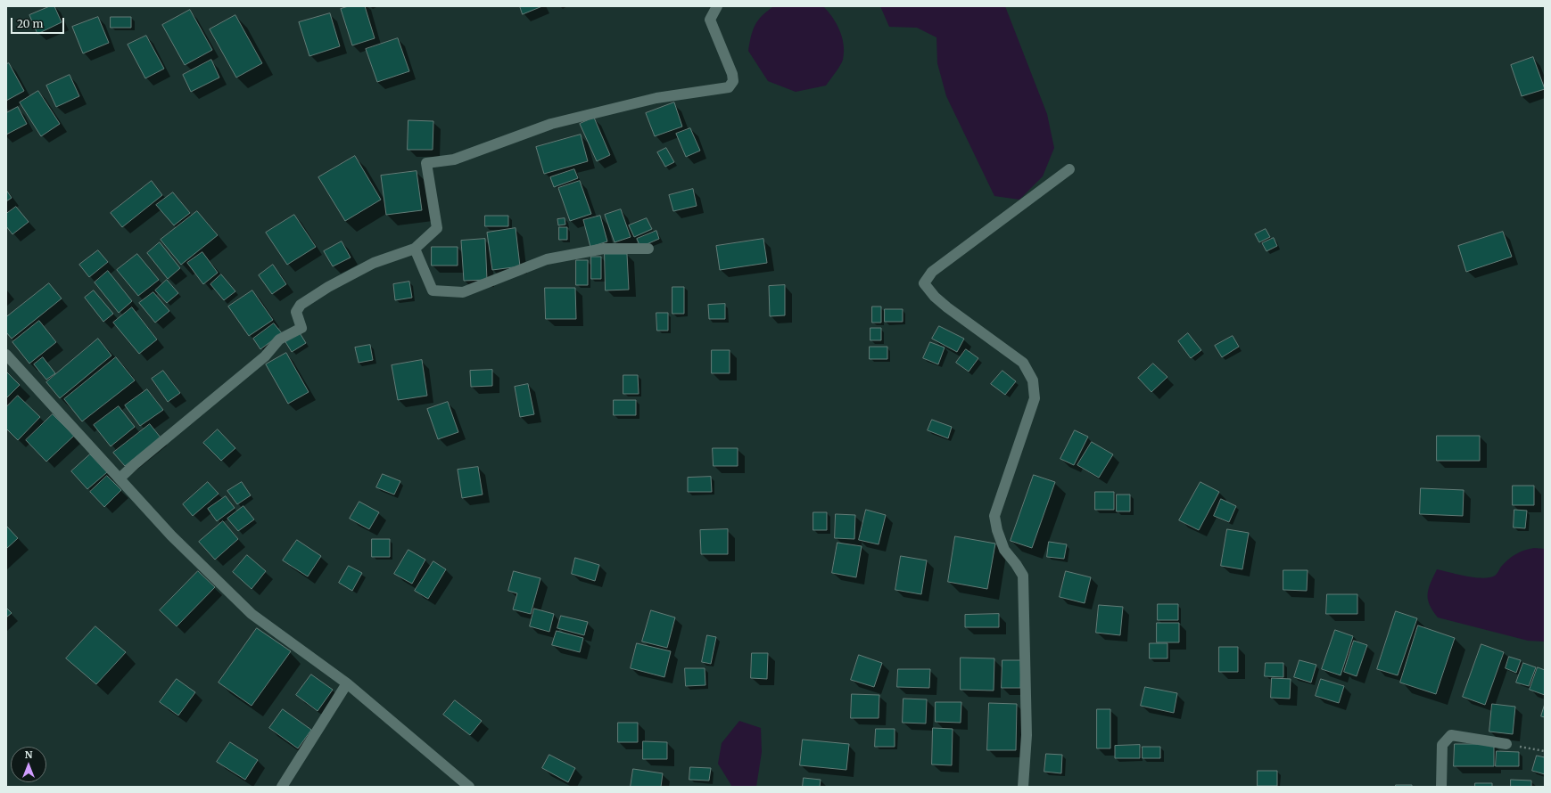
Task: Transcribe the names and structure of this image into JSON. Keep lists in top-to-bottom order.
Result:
{
  "scale_bar": "20 m",
  "north": "top"
}
